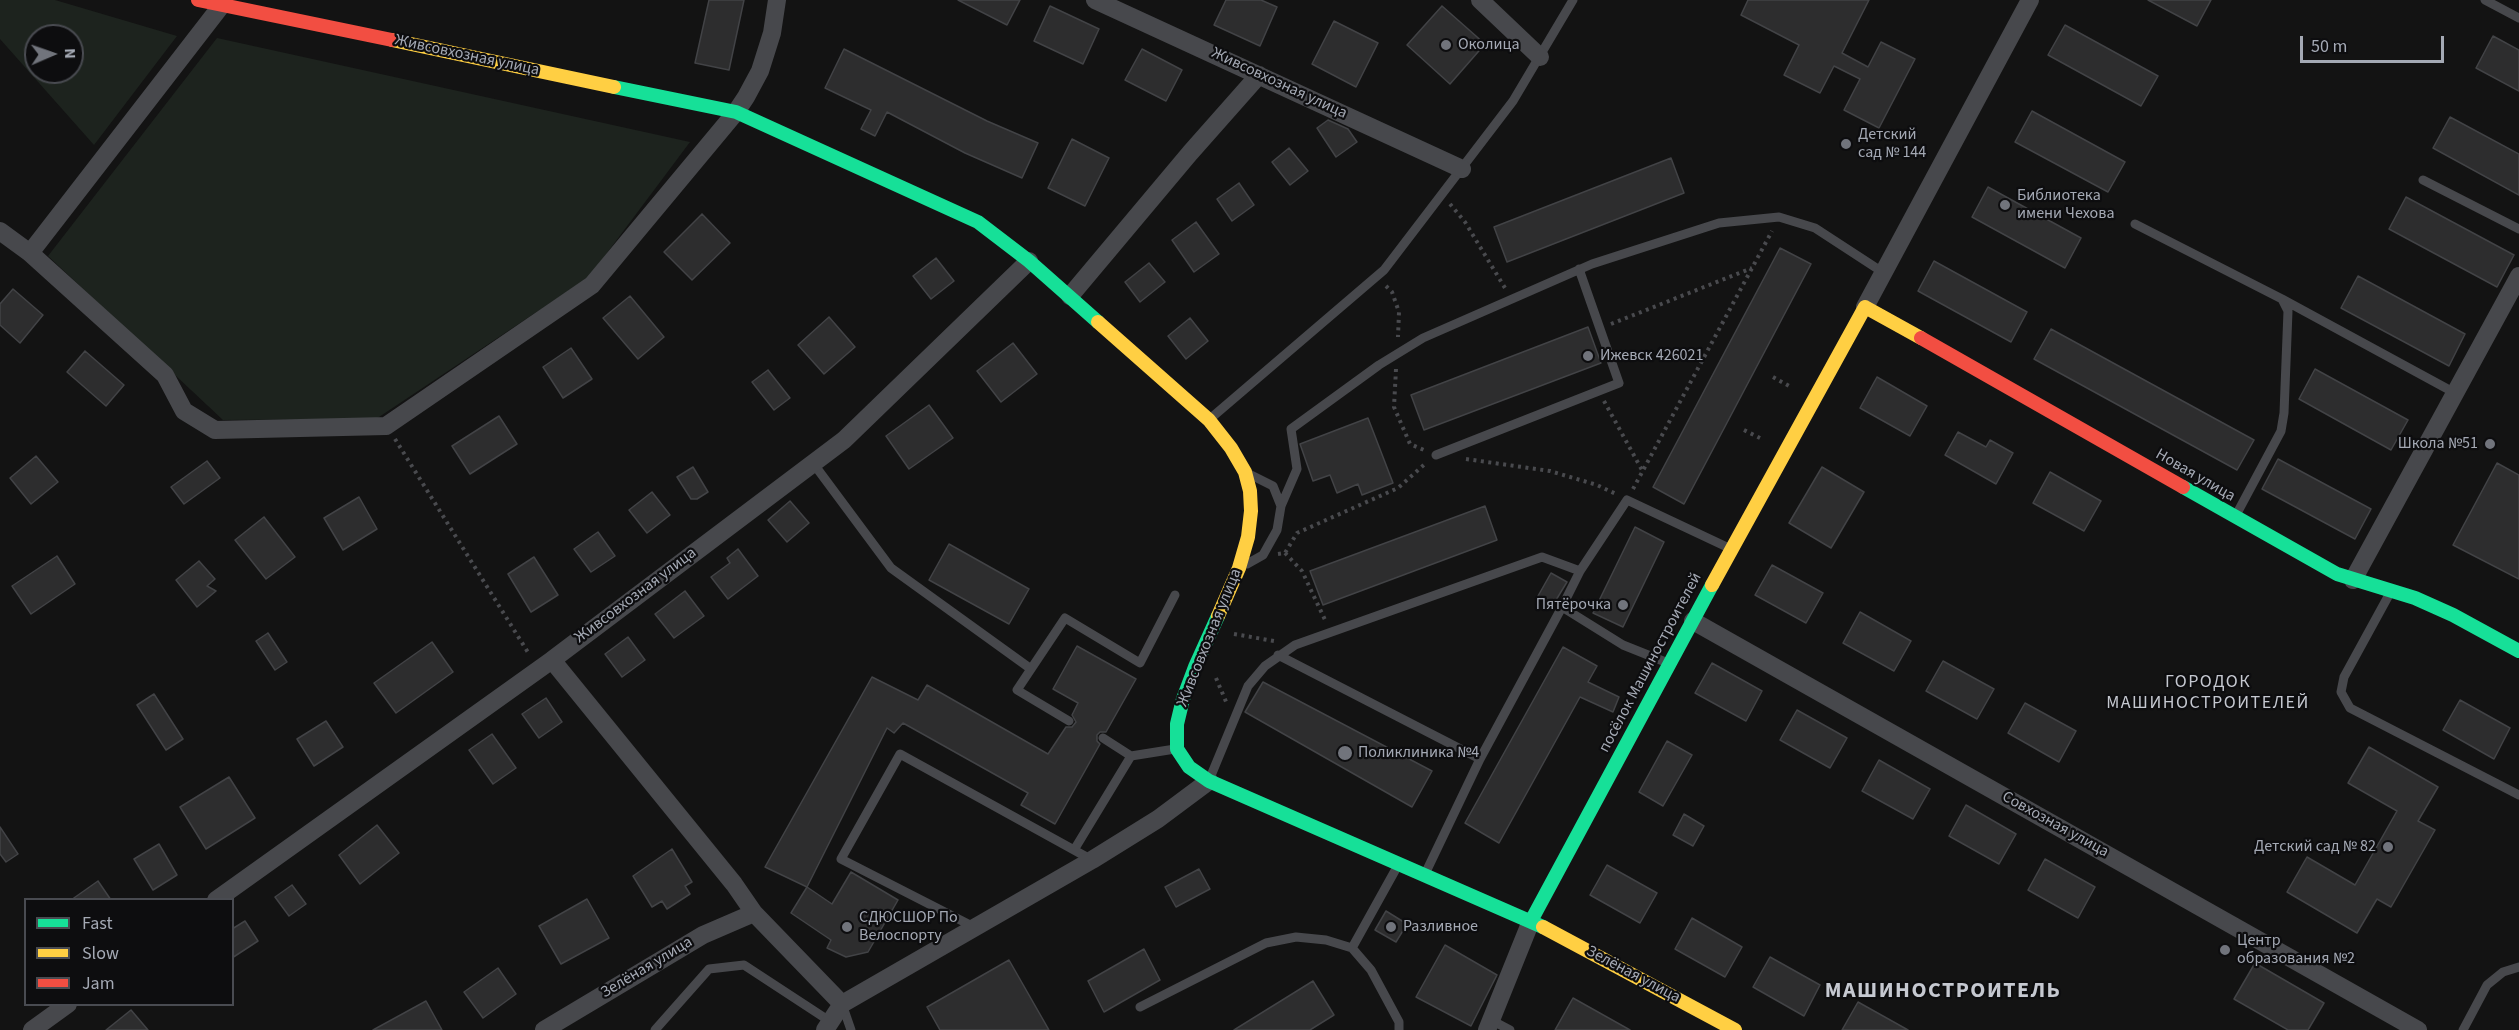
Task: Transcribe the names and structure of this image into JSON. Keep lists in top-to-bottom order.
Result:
{
  "streets": {
    "street": [
      "Живсовхозная улица",
      "Новая улица",
      "посёлок Машиностроителей",
      "Совхозная улица",
      "Зелёная улица"
    ]
  },
  "crossings": [
    ["Новая улица", "посёлок Машиностроителей"],
    ["посёлок Машиностроителей", "Совхозная улица"],
    ["посёлок Машиностроителей", "Зелёная улица"]
  ],
  "districts": ["ГОРОДОК МАШИНОСТРОИТЕЛЕЙ", "МАШИНОСТРОИТЕЛЬ"],
  "places": [
    "Околица",
    "Детский сад № 144",
    "Библиотека имени Чехова",
    "Ижевск 426021",
    "Школа №51",
    "Пятёрочка",
    "Поликлиника №4",
    "Детский сад № 82",
    "СДЮСШОР По Велоспорту",
    "Разливное",
    "Центр образования №2"
  ],
  "legend": ["Fast", "Slow", "Jam"],
  "scale_bar": "50 m",
  "north": "right"
}
